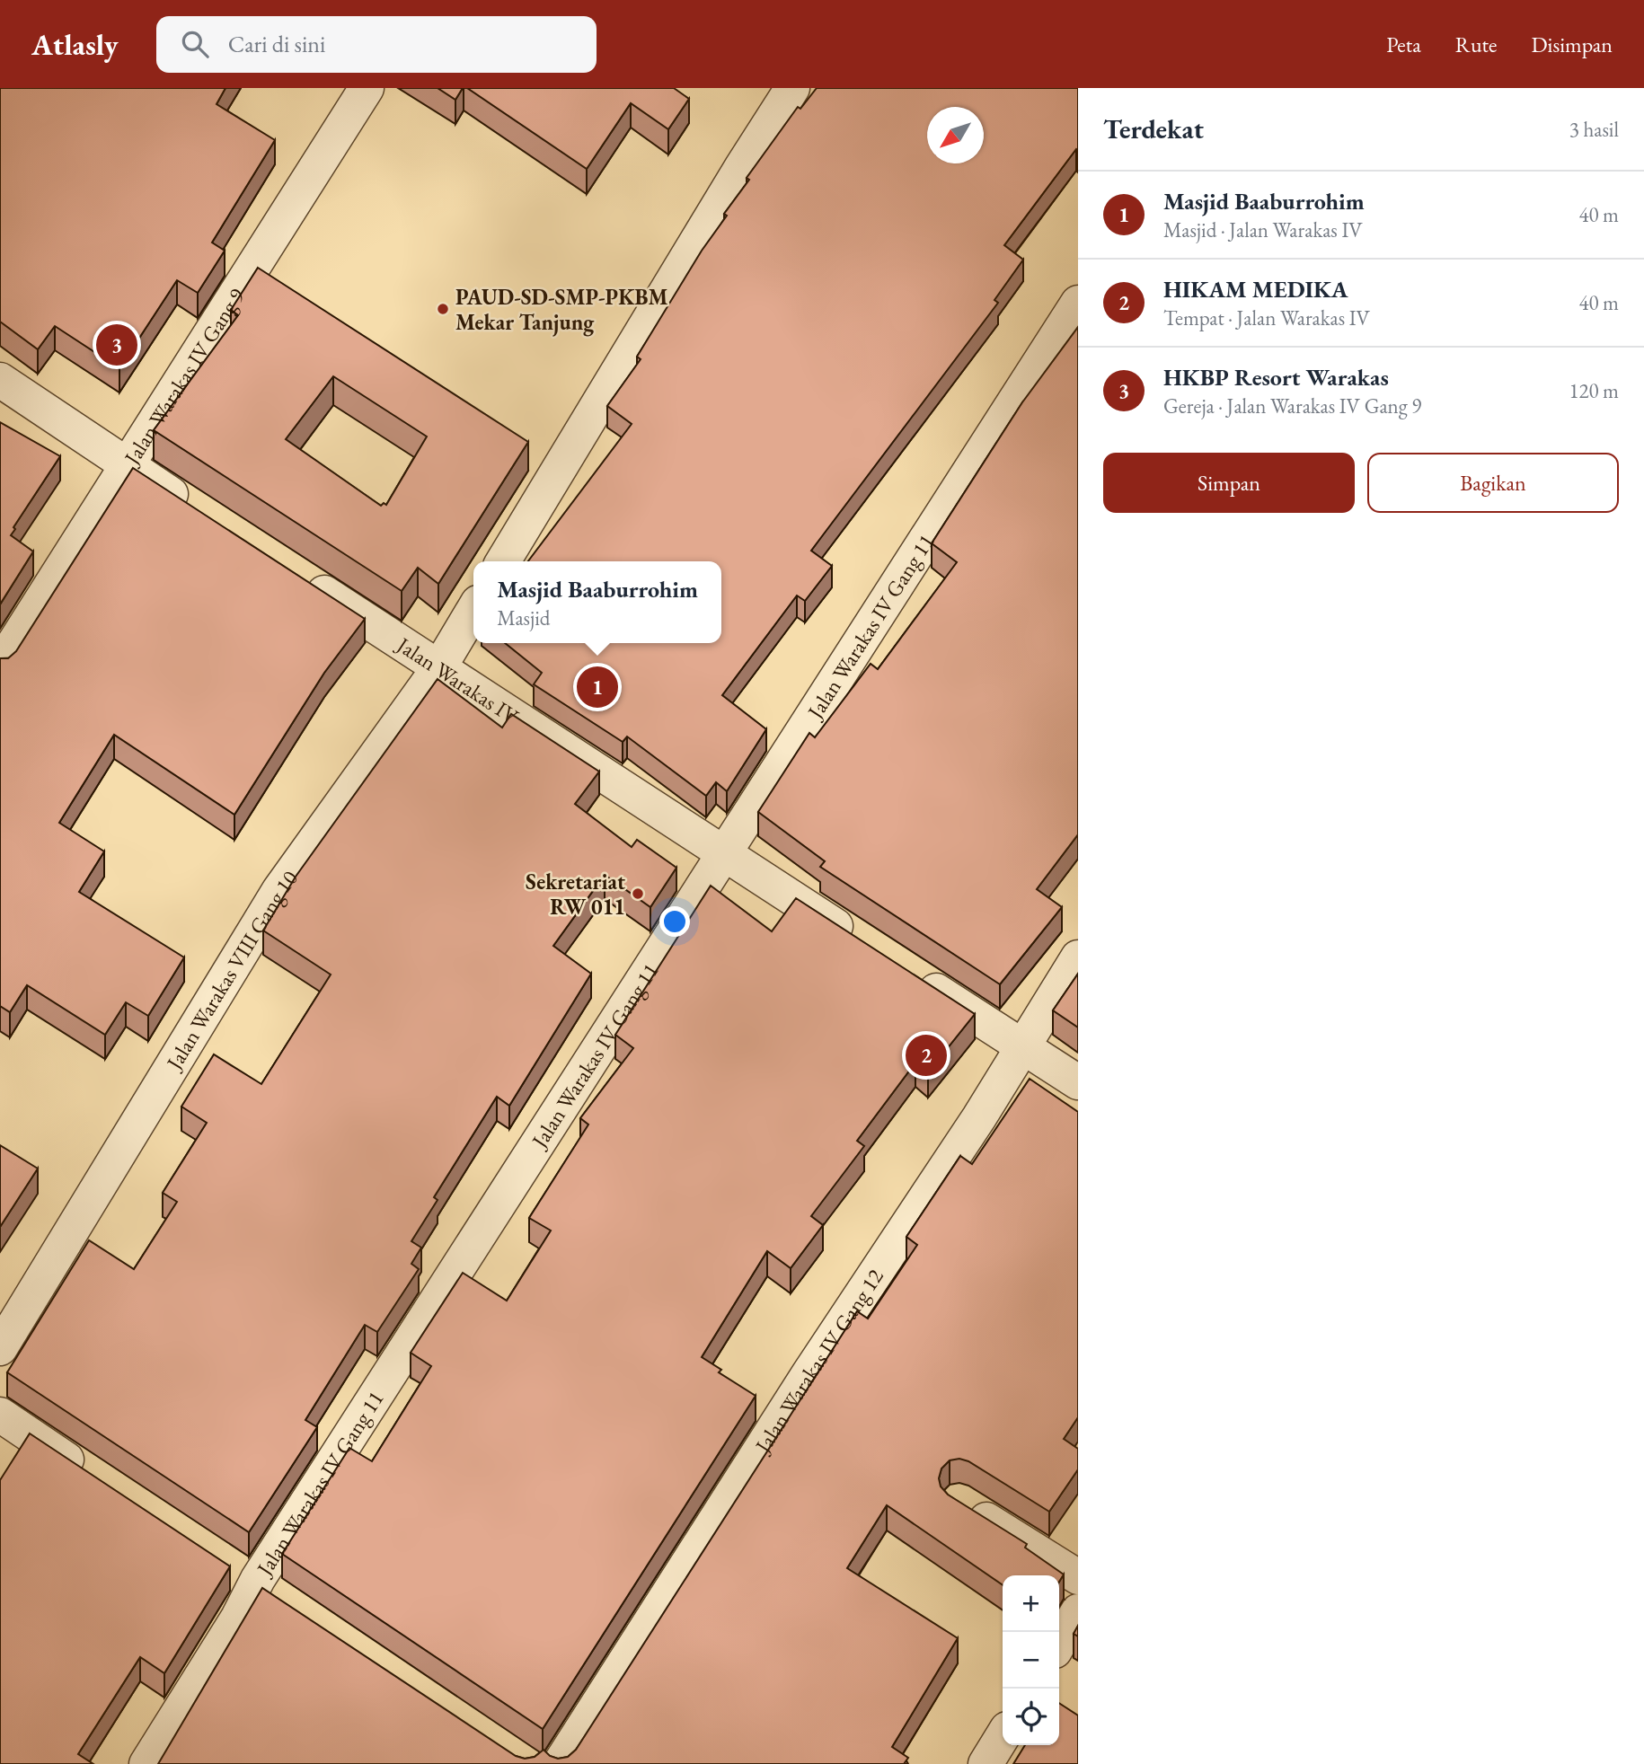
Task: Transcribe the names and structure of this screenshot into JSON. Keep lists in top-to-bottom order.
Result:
{
  "streets": {
    "street": [
      "Jalan Warakas IV Gang 9",
      "Jalan Warakas IV Gang 11",
      "Jalan Warakas IV",
      "Jalan Warakas VIII Gang 10",
      "Jalan Warakas IV Gang 12"
    ]
  },
  "crossings": [
    ["Jalan Warakas IV Gang 11", "Jalan Warakas IV"],
    ["Jalan Warakas IV", "Jalan Warakas VIII Gang 10"]
  ],
  "places": ["PAUD-SD-SMP-PKBM Mekar Tanjung", "Sekretariat RW 011"],
  "north": "bottom left",
  "page": {
    "header": "Atlasly",
    "search": "Cari di sini",
    "nav": ["Peta", "Rute", "Disimpan"],
    "heading": ["Terdekat", "3 hasil"],
    "list": [
      {
        "mark": "1",
        "name": "Masjid Baaburrohim",
        "note": "Masjid · Jalan Warakas IV",
        "value": "40 m"
      },
      {
        "mark": "2",
        "name": "HIKAM MEDIKA",
        "note": "Tempat · Jalan Warakas IV",
        "value": "40 m"
      },
      {
        "mark": "3",
        "name": "HKBP Resort Warakas",
        "note": "Gereja · Jalan Warakas IV Gang 9",
        "value": "120 m"
      }
    ],
    "pins": ["3", "1", "2"],
    "buttons": ["Simpan", "Bagikan"],
    "popup": ["Masjid Baaburrohim", "Masjid"],
    "map_buttons": ["+", "−"]
  }
}
